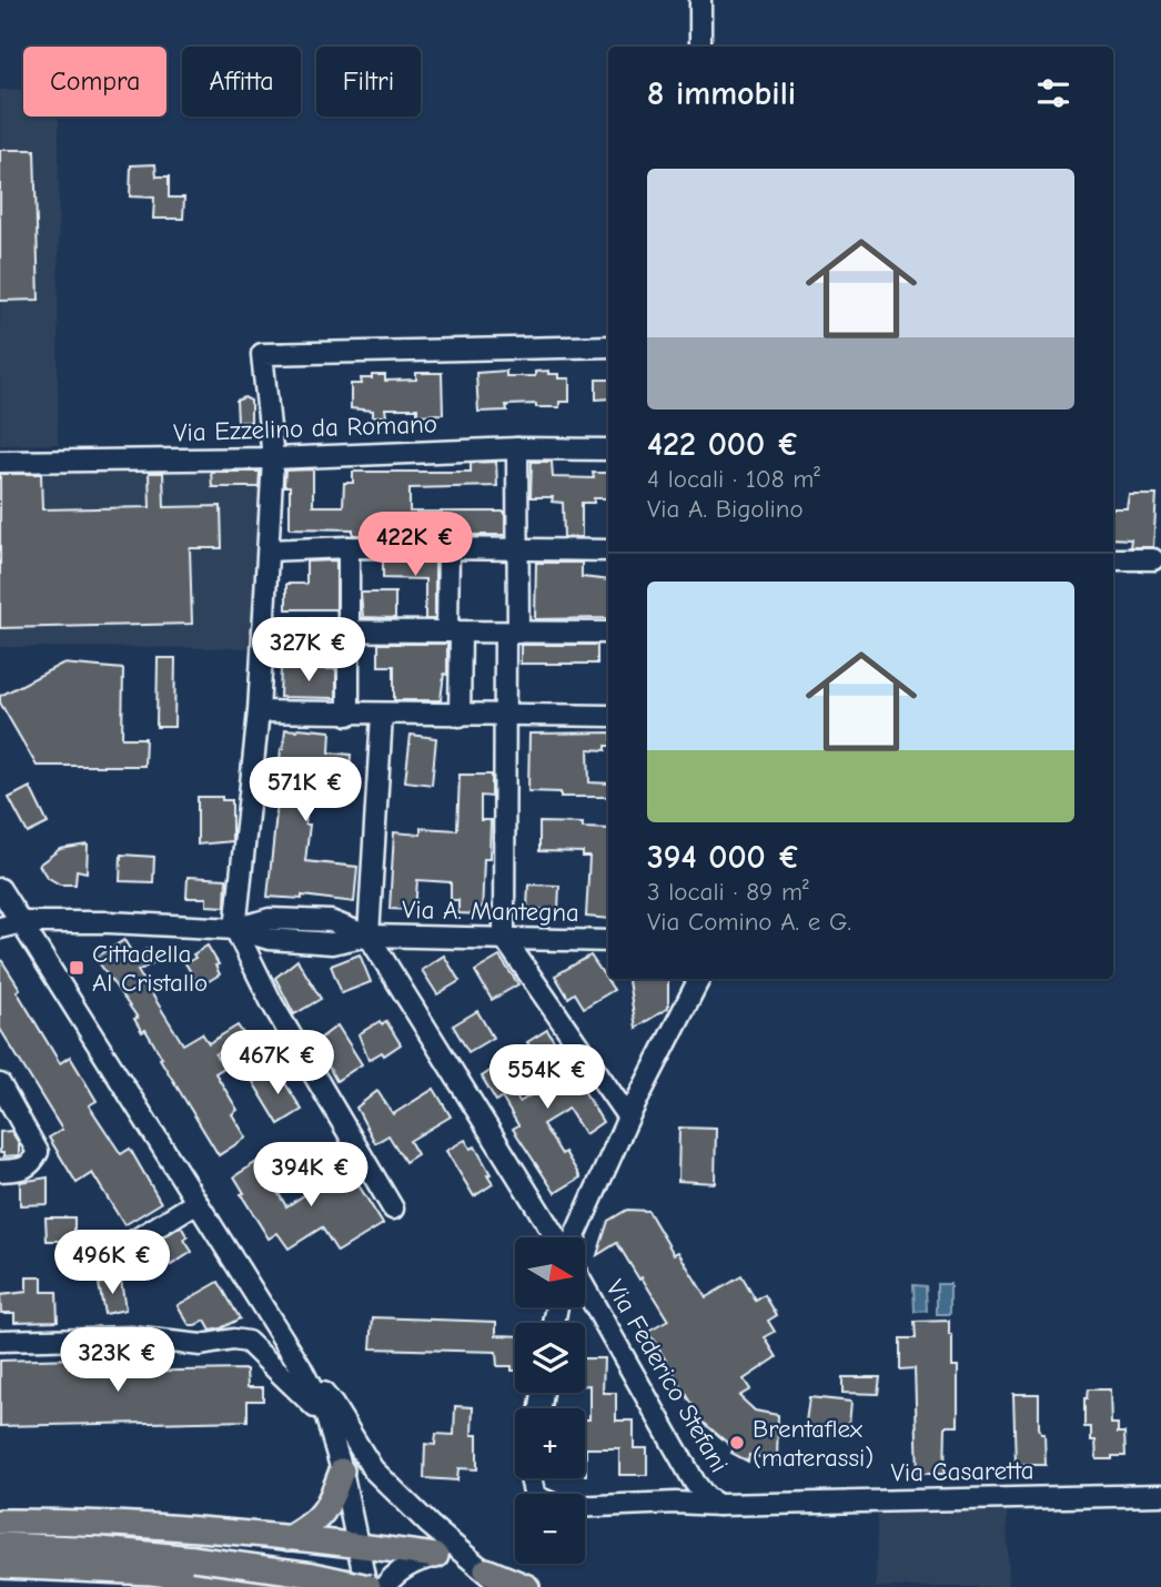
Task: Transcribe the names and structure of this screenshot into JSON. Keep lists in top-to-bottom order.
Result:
{
  "streets": {
    "street": [
      "Via Ezzelino da Romano",
      "Via A. Mantegna",
      "Via Federico Stefani",
      "Via Casaretta"
    ]
  },
  "crossings": [
    ["Via Federico Stefani", "Via Casaretta"]
  ],
  "places": {
    "transit": ["Cittadella Al Cristallo"],
    "other": ["Brentaflex (materassi)"]
  },
  "north": "right",
  "page": {
    "chip": ["Compra", "Affitta", "Filtri"],
    "heading": "8 immobili",
    "list": [
      {
        "name": "422 000 €",
        "note": "4 locali · 108 m² · Via A. Bigolino"
      },
      {
        "name": "394 000 €",
        "note": "3 locali · 89 m² · Via Comino A. e G."
      }
    ],
    "price": [
      "422K €",
      "327K €",
      "571K €",
      "467K €",
      "554K €",
      "394K €",
      "496K €",
      "323K €"
    ],
    "map_buttons": ["+", "−"]
  }
}
